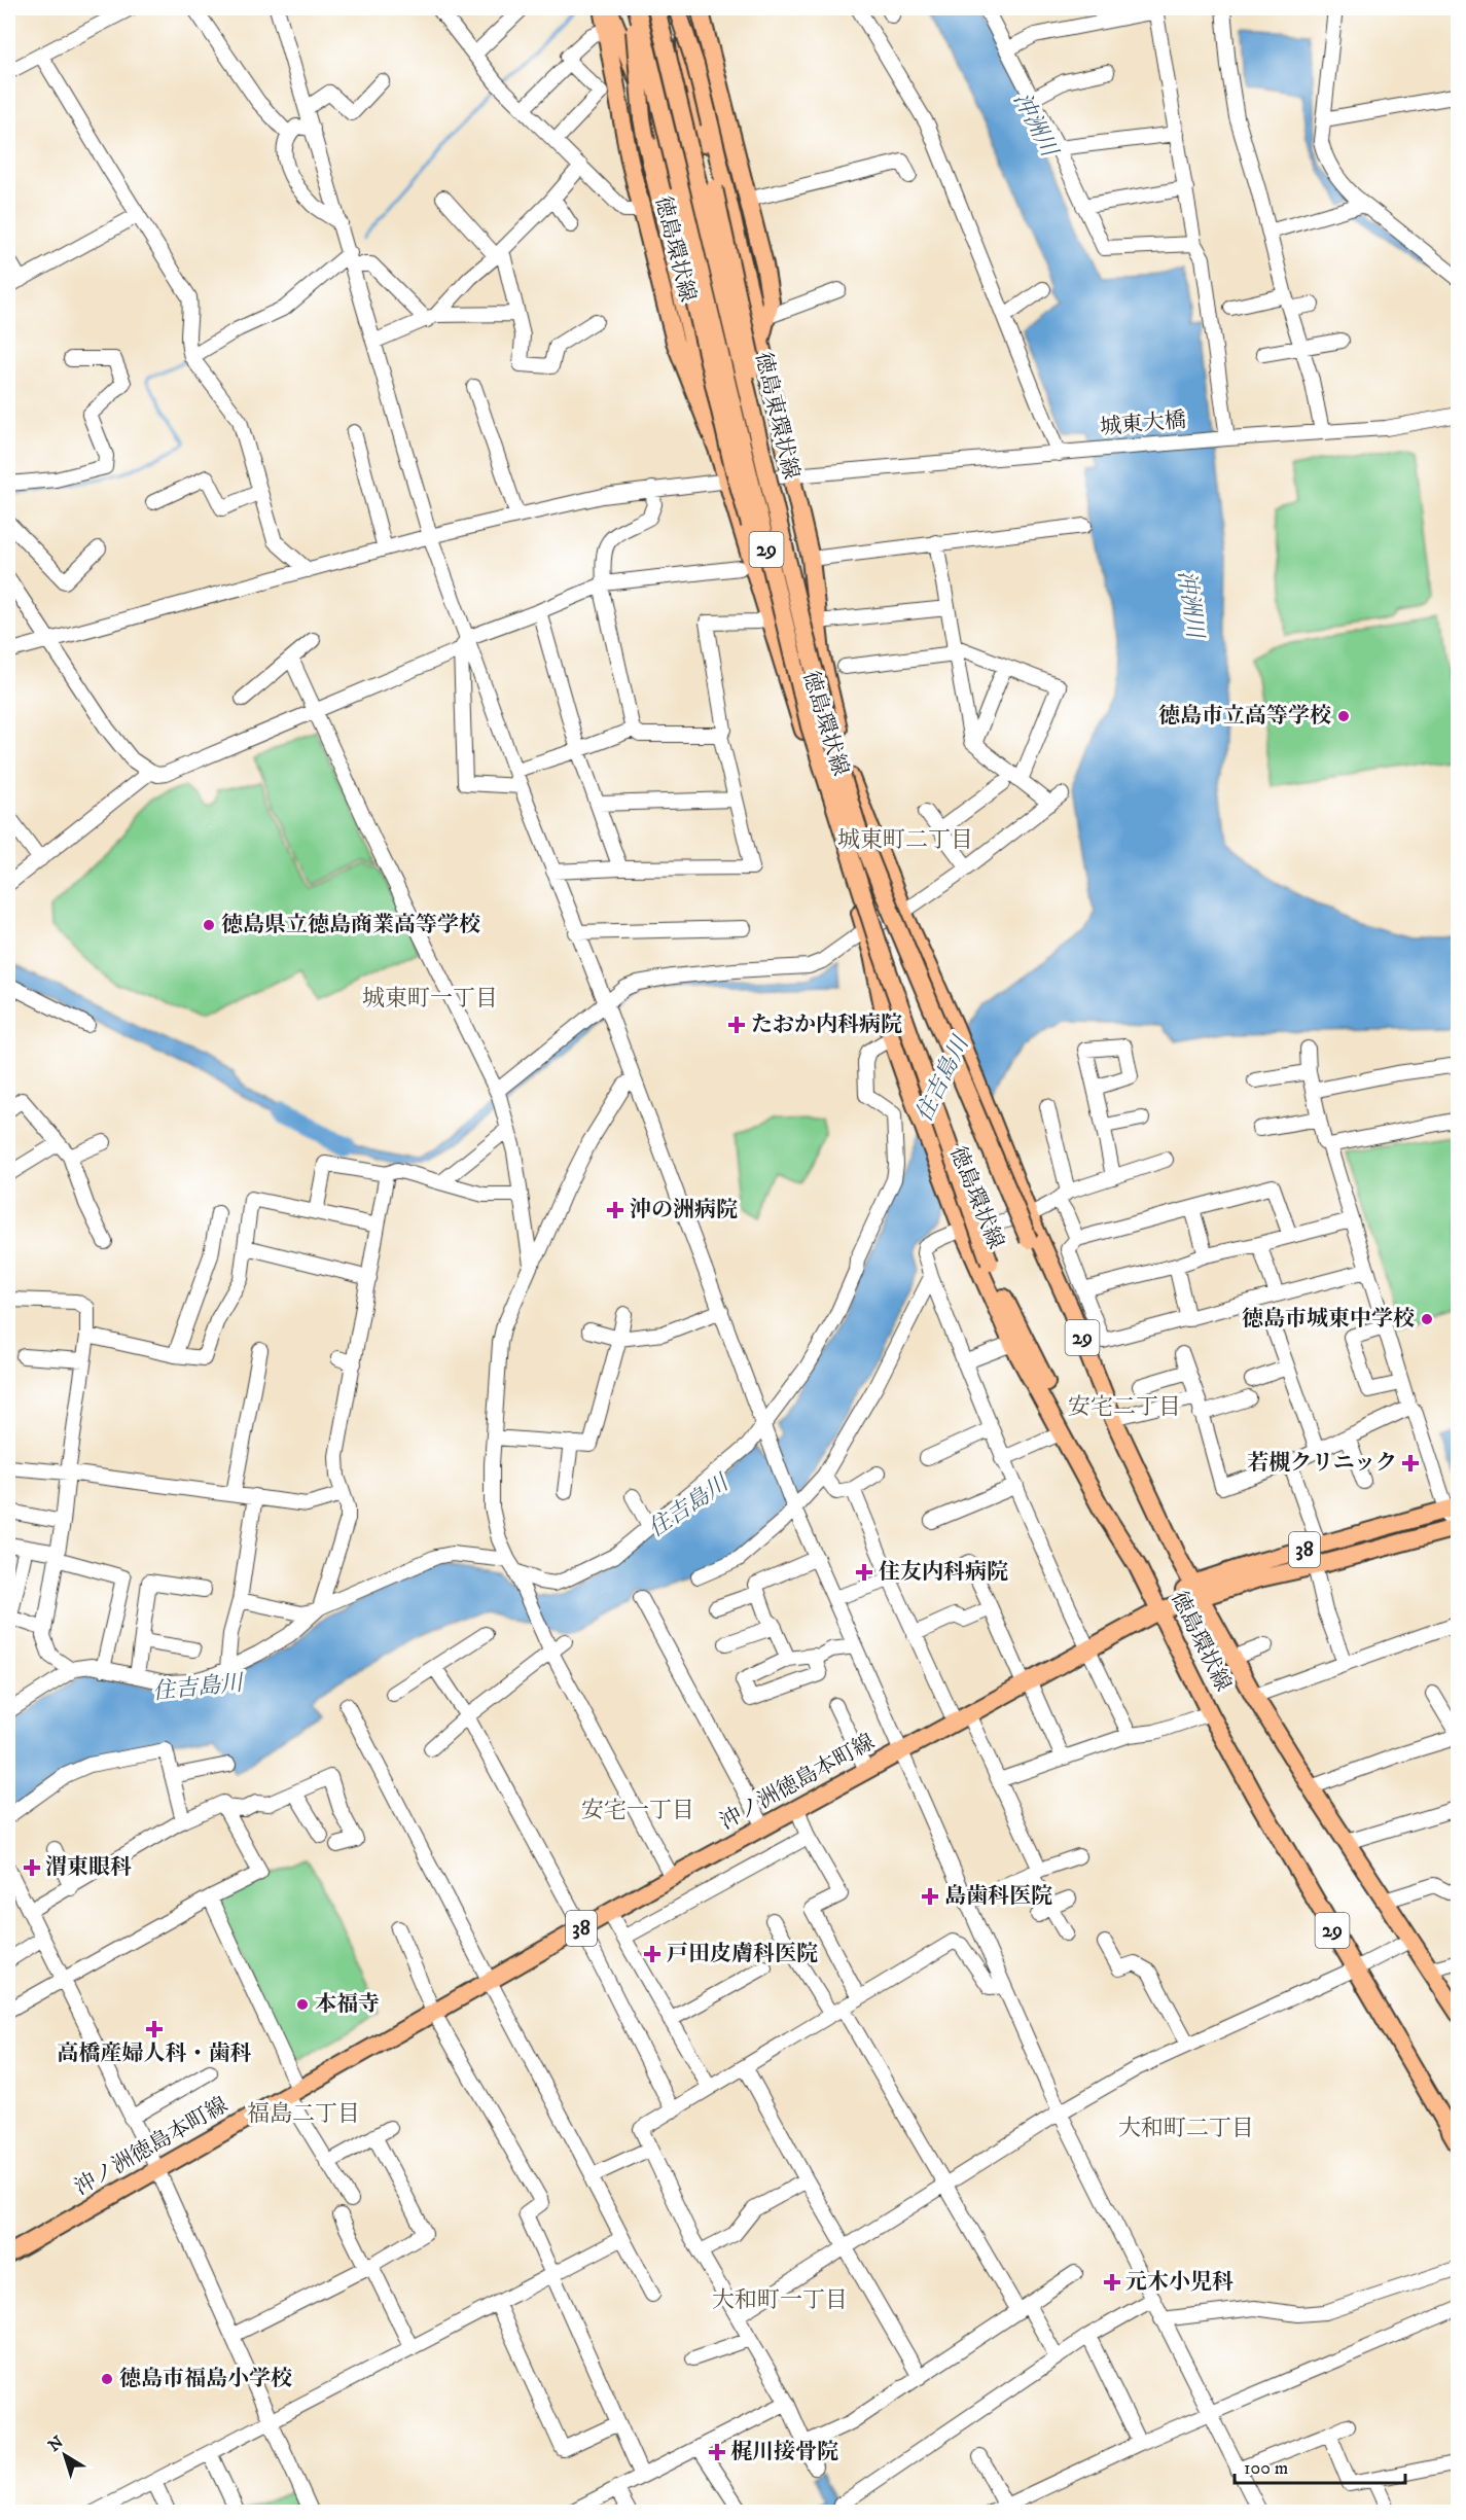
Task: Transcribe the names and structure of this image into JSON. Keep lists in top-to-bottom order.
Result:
{
  "streets": {
    "main road": [
      "徳島環状線",
      "徳島東環状線",
      "29",
      "38",
      "沖ノ洲徳島本町線"
    ],
    "street": ["城東大橋"]
  },
  "crossings": [
    ["徳島環状線", "徳島東環状線"],
    ["徳島環状線", "城東大橋"],
    ["徳島環状線", "29"],
    ["徳島環状線", "沖ノ洲徳島本町線"]
  ],
  "districts": [
    "城東町二丁目",
    "城東町一丁目",
    "安宅二丁目",
    "安宅一丁目",
    "福島二丁目",
    "大和町二丁目",
    "大和町一丁目"
  ],
  "water": ["沖洲川", "住吉島川"],
  "places": {
    "other": [
      "徳島市立高等学校",
      "徳島県立徳島商業高等学校",
      "徳島市城東中学校",
      "本福寺",
      "徳島市福島小学校"
    ],
    "health": [
      "たおか内科病院",
      "沖の洲病院",
      "若槻クリニック",
      "住友内科病院",
      "渭東眼科",
      "島歯科医院",
      "戸田皮膚科医院",
      "高橋産婦人科・歯科",
      "元木小児科",
      "梶川接骨院"
    ]
  },
  "scale_bar": "100 m",
  "north": "top left"
}
